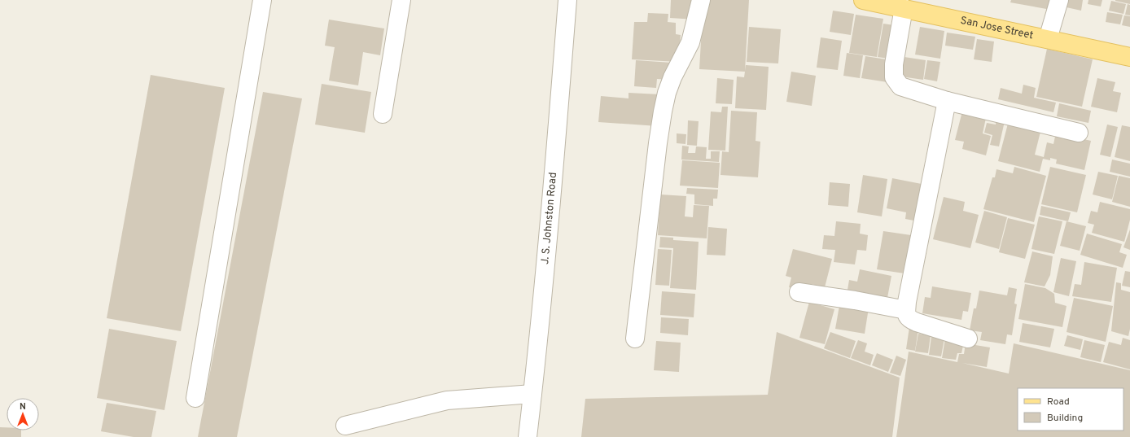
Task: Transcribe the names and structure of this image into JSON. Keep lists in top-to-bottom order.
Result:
{
  "streets": {
    "main road": ["San Jose Street"],
    "street": ["J. S. Johnston Road"]
  },
  "legend": ["Road", "Building"],
  "north": "top"
}
